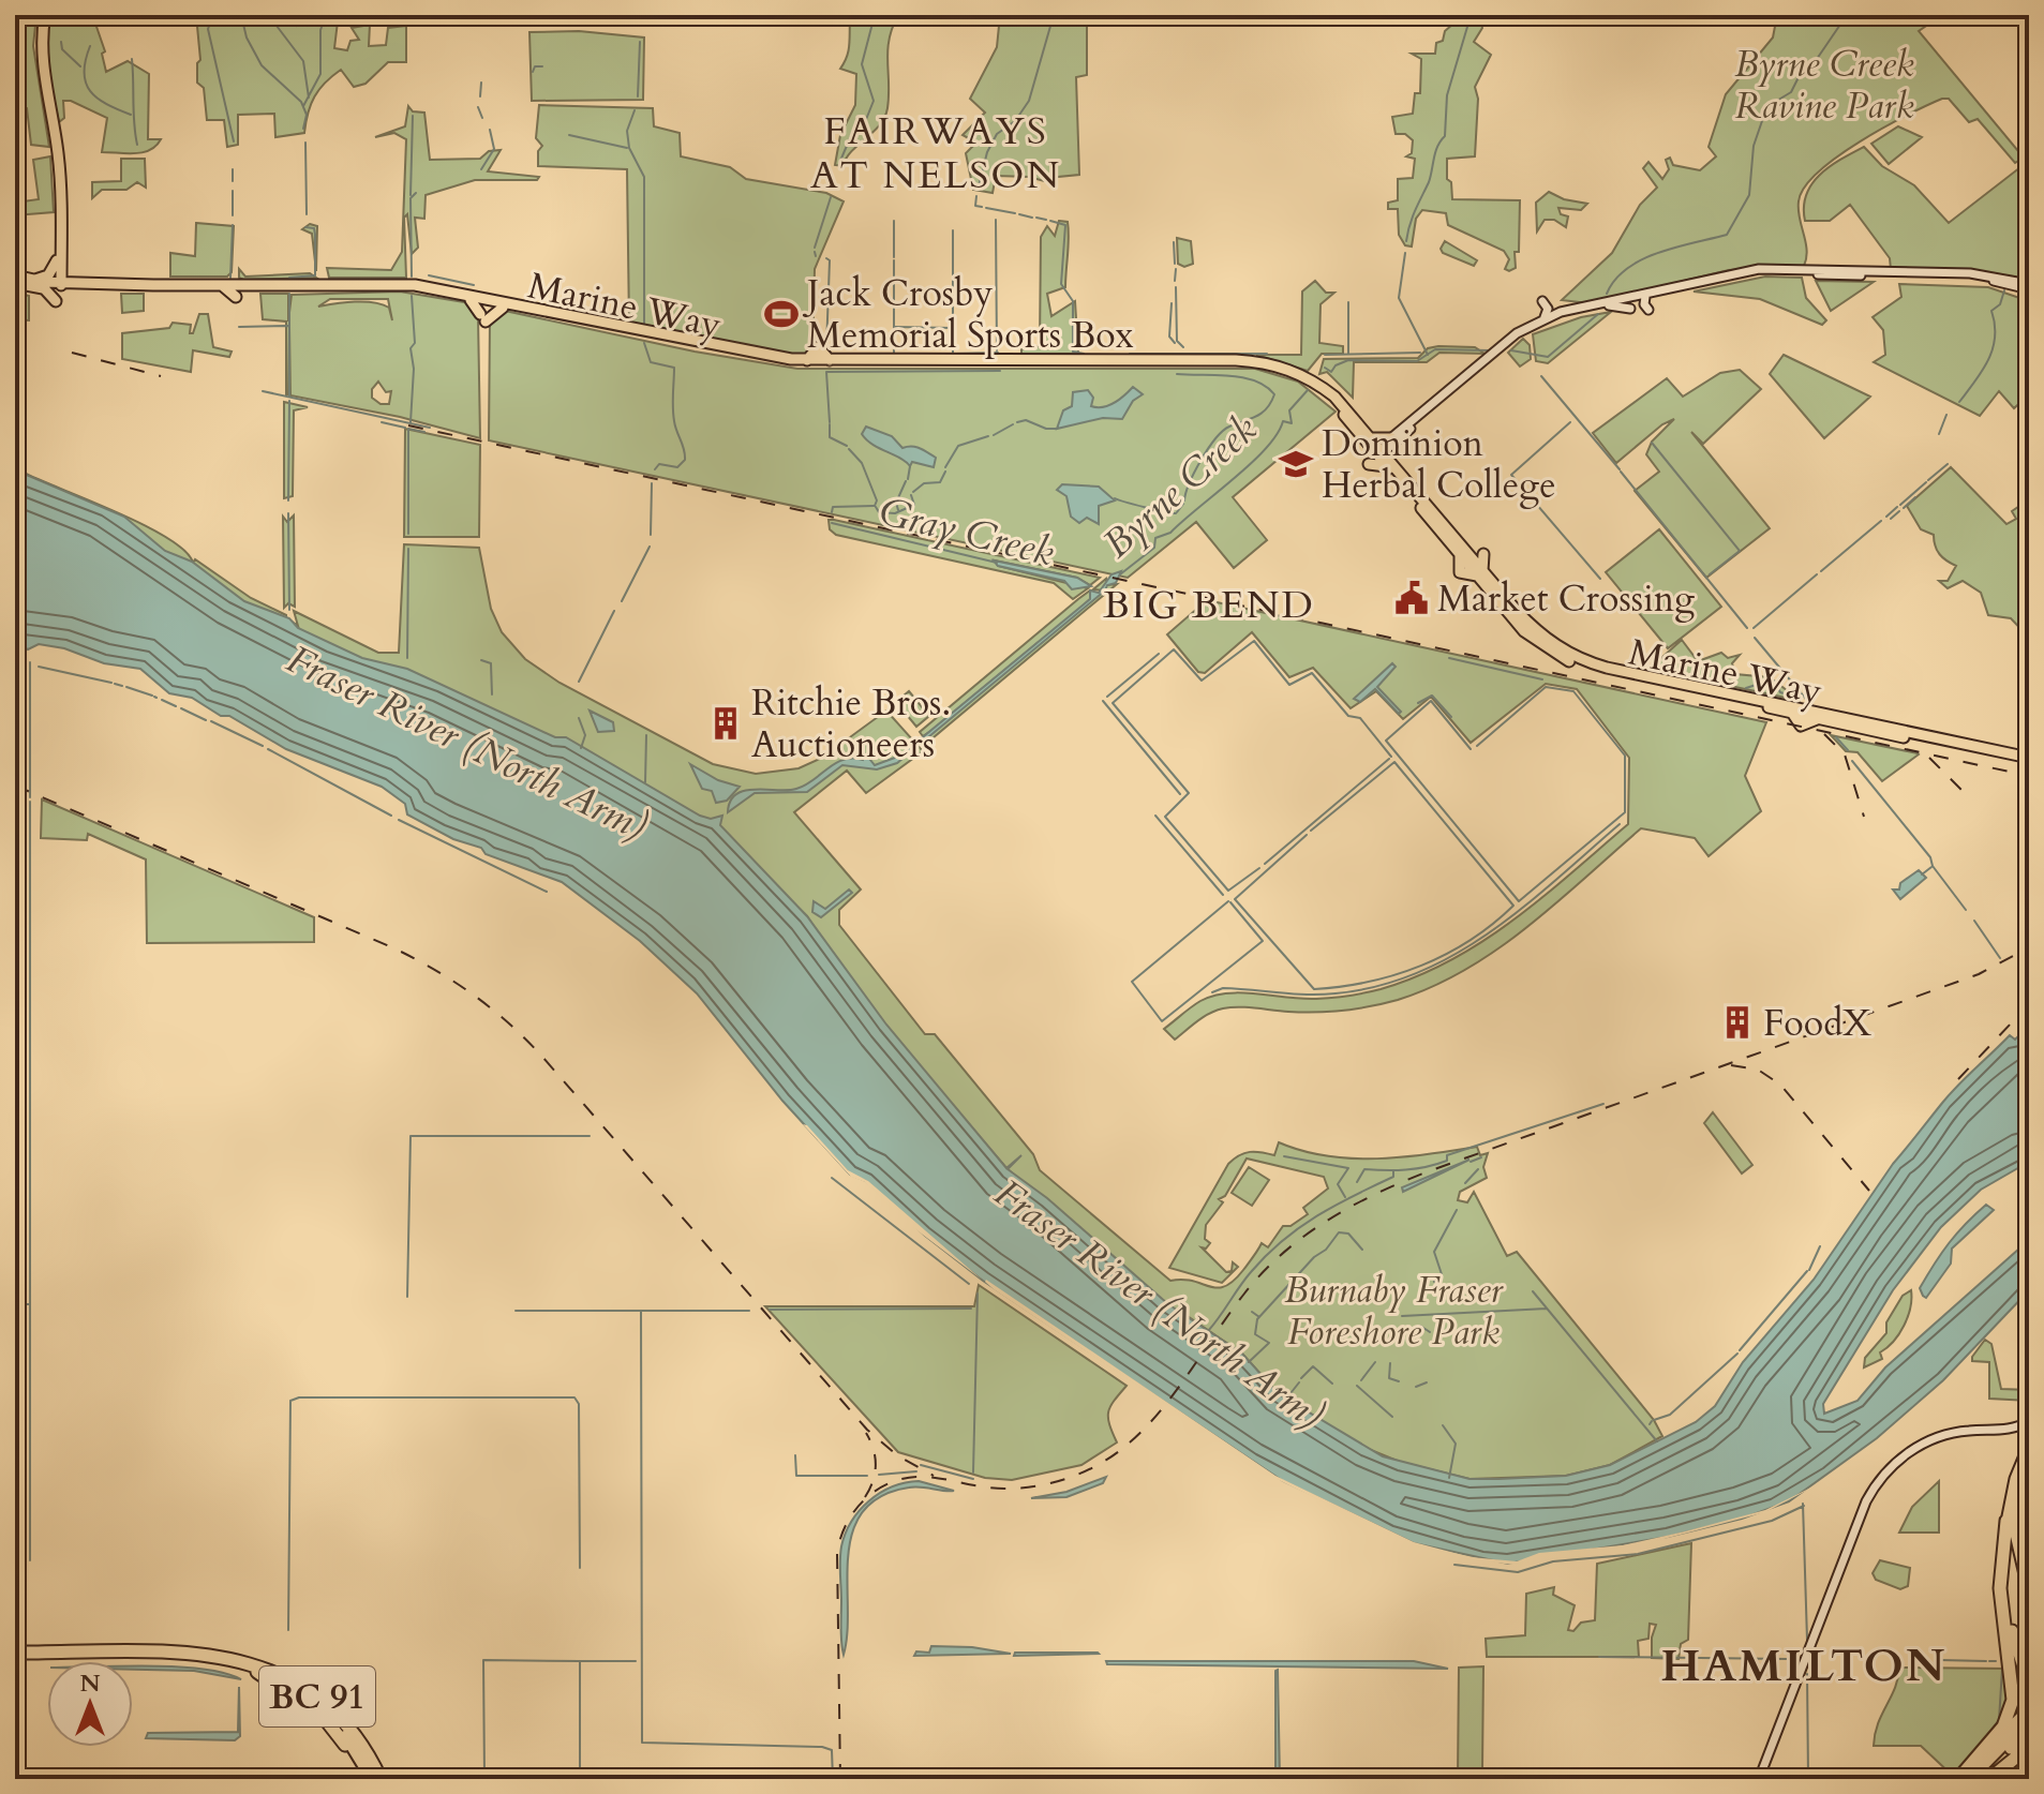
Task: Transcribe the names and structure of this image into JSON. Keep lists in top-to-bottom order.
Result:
{
  "streets": {
    "highway": ["BC 91"],
    "main road": ["Marine Way"]
  },
  "districts": ["FAIRWAYS AT NELSON", "BIG BEND", "HAMILTON"],
  "water": ["Byrne Creek", "Gray Creek", "Fraser River (North Arm)"],
  "parks": ["Byrne Creek Ravine Park", "Burnaby Fraser Foreshore Park"],
  "places": {
    "sports": ["Jack Crosby Memorial Sports Box"],
    "school or university": ["Dominion Herbal College"],
    "public building": ["Market Crossing"],
    "building": ["Ritchie Bros. Auctioneers", "FoodX"]
  },
  "north": "top"
}
